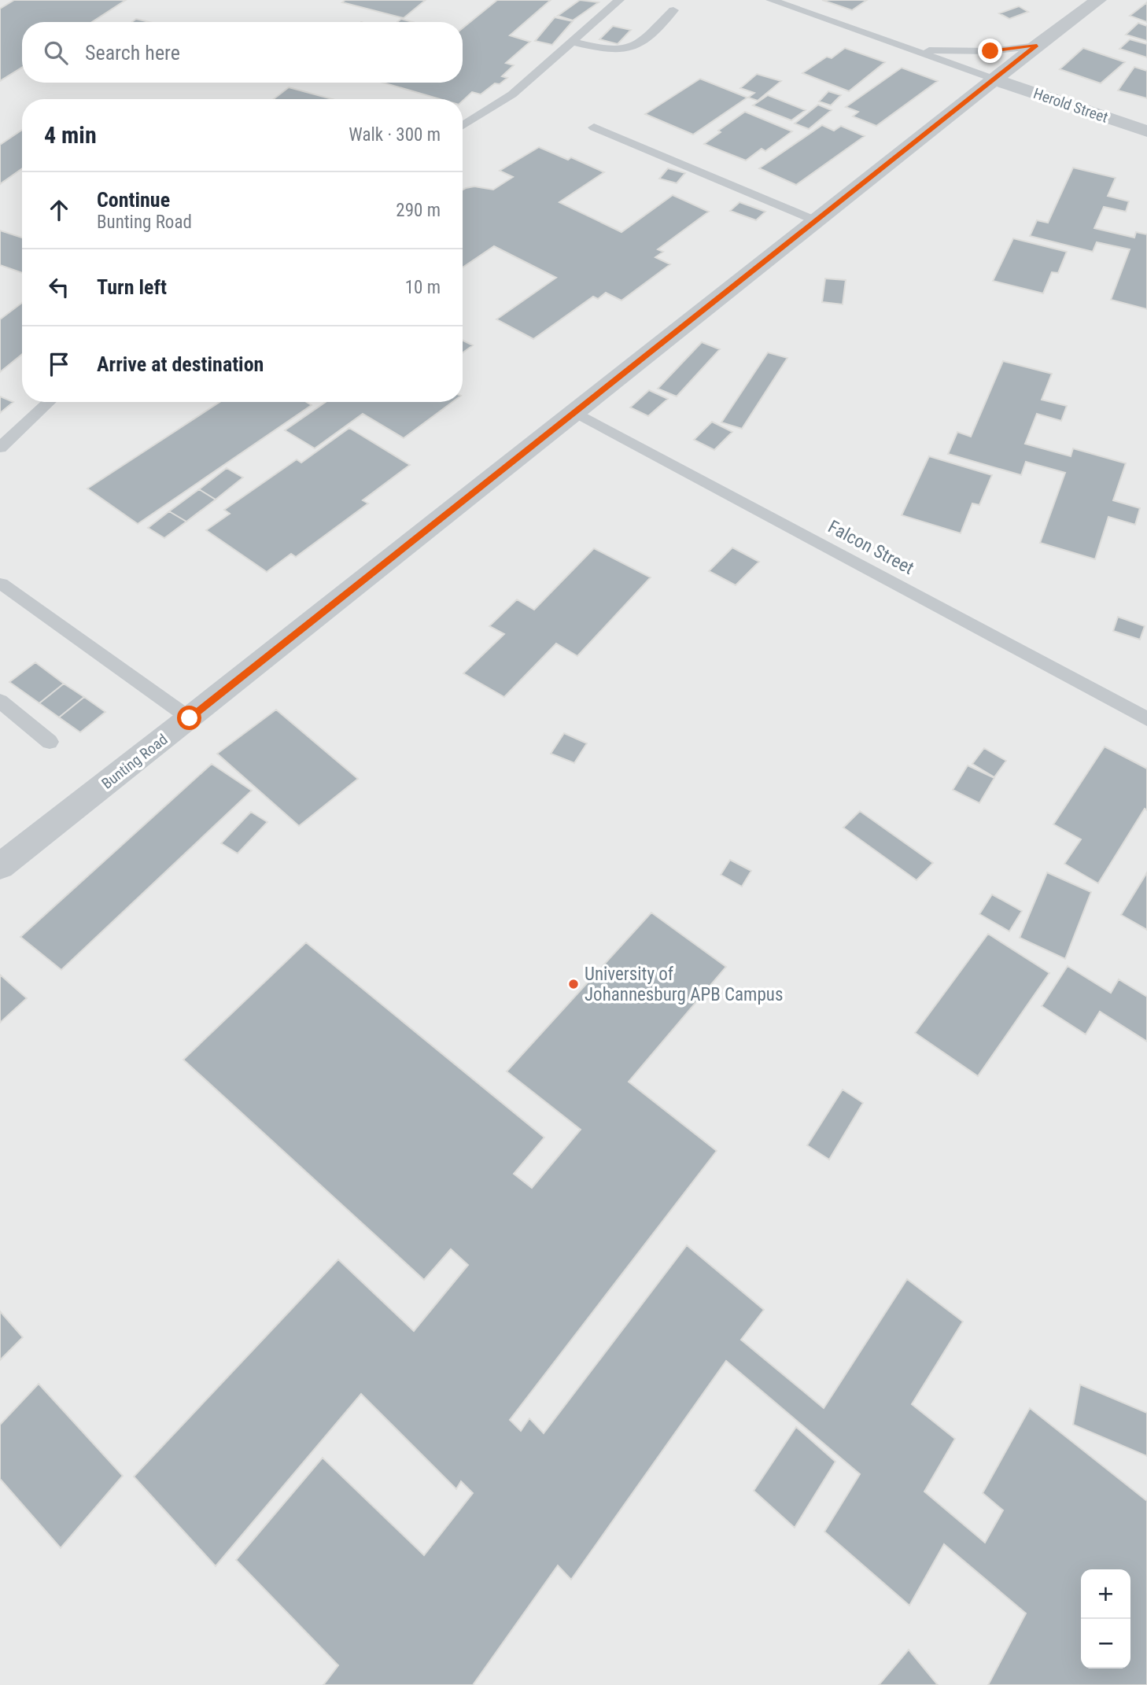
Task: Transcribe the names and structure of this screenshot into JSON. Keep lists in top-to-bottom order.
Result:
{
  "streets": {
    "street": ["Herold Street", "Bunting Road"],
    "lane": ["Falcon Street"]
  },
  "crossings": [
    ["Herold Street", "Bunting Road"],
    ["Falcon Street", "Bunting Road"]
  ],
  "places": ["University of Johannesburg APB Campus"],
  "page": {
    "search": "Search here",
    "heading": ["4 min", "Walk · 300 m"],
    "list": [
      ["Continue", "Bunting Road", "290 m"],
      ["Turn left", "10 m"],
      "Arrive at destination"
    ],
    "map_buttons": ["+", "−"]
  }
}
